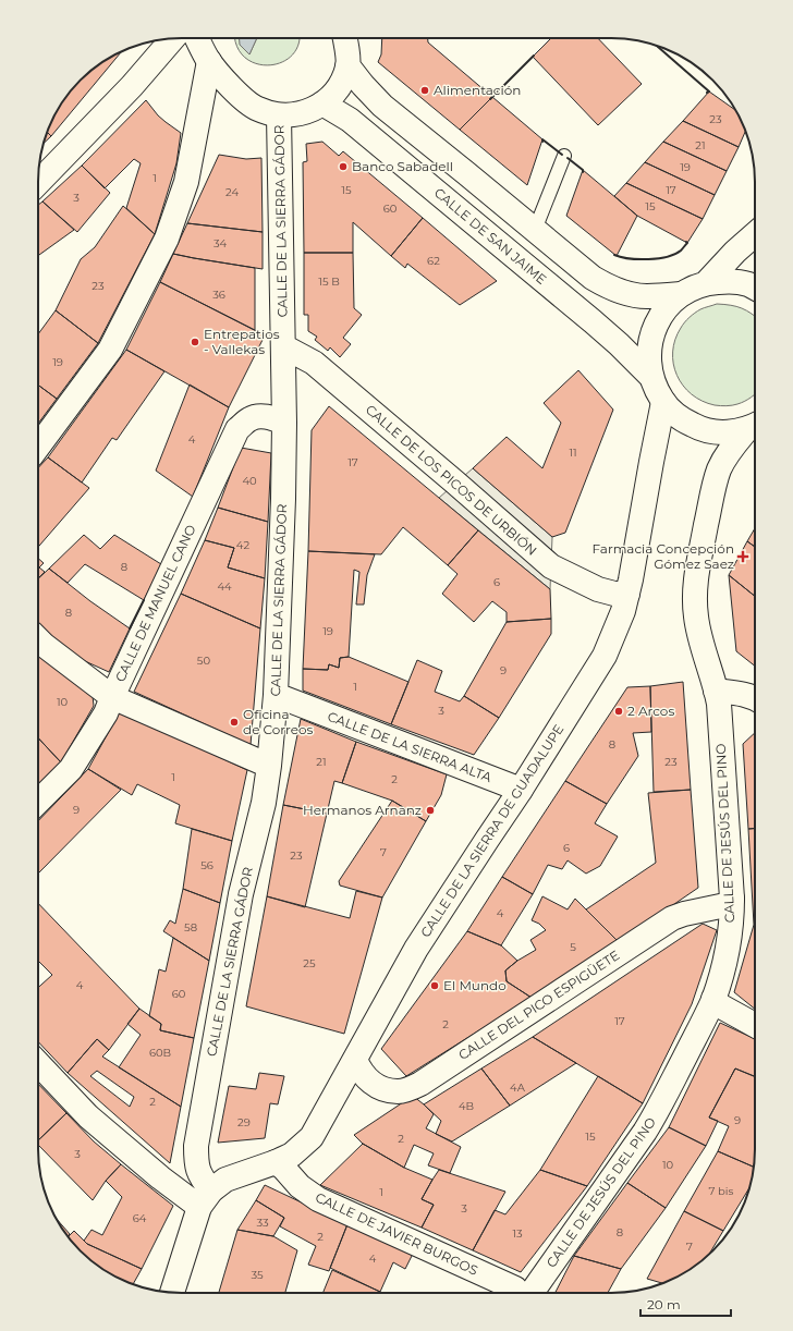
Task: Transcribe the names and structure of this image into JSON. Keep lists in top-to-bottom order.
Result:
{
  "streets": {
    "street": [
      "CALLE DE LA SIERRA GÁDOR",
      "CALLE DE SAN JAIME",
      "CALLE DE LOS PICOS DE URBIÓN",
      "CALLE DE MANUEL CANO",
      "CALLE DE LA SIERRA ALTA",
      "CALLE DE LA SIERRA DE GUADALUPE",
      "CALLE DE JESÚS DEL PINO",
      "CALLE DEL PICO ESPIGÜETE",
      "CALLE DE JAVIER BURGOS"
    ]
  },
  "crossings": [
    ["CALLE DE LA SIERRA GÁDOR", "CALLE DE LOS PICOS DE URBIÓN"],
    ["CALLE DE LA SIERRA GÁDOR", "CALLE DE MANUEL CANO"],
    ["CALLE DE LA SIERRA GÁDOR", "CALLE DE LA SIERRA ALTA"],
    ["CALLE DE LA SIERRA GÁDOR", "CALLE DE LA SIERRA DE GUADALUPE"],
    ["CALLE DE LOS PICOS DE URBIÓN", "CALLE DE LA SIERRA DE GUADALUPE"],
    ["CALLE DE LA SIERRA ALTA", "CALLE DE LA SIERRA DE GUADALUPE"],
    ["CALLE DE LA SIERRA DE GUADALUPE", "CALLE DEL PICO ESPIGÜETE"],
    ["CALLE DE LA SIERRA DE GUADALUPE", "CALLE DE JAVIER BURGOS"],
    ["CALLE DE JESÚS DEL PINO", "CALLE DEL PICO ESPIGÜETE"]
  ],
  "places": {
    "other": [
      "Alimentación",
      "Banco Sabadell",
      "Entrepatios - Vallekas",
      "2 Arcos",
      "Oficina de Correos",
      "Hermanos Arnanz",
      "El Mundo"
    ],
    "health": ["Farmacia Concepción Gómez Saez"]
  },
  "house_numbers": [
    "23",
    "21",
    "19",
    "1",
    "15",
    "17",
    "24",
    "3",
    "15",
    "60",
    "34",
    "62",
    "15 B",
    "23",
    "36",
    "19",
    "4",
    "11",
    "17",
    "40",
    "42",
    "8",
    "6",
    "44",
    "8",
    "19",
    "50",
    "9",
    "1",
    "10",
    "3",
    "8",
    "21",
    "23",
    "1",
    "2",
    "9",
    "6",
    "7",
    "23",
    "56",
    "4",
    "58",
    "5",
    "25",
    "4",
    "60",
    "17",
    "2",
    "60B",
    "4A",
    "2",
    "4B",
    "9",
    "29",
    "15",
    "2",
    "3",
    "10",
    "7 bis",
    "1",
    "3",
    "64",
    "33",
    "8",
    "13",
    "2",
    "7",
    "4",
    "35"
  ],
  "scale_bar": "20 m"
}
